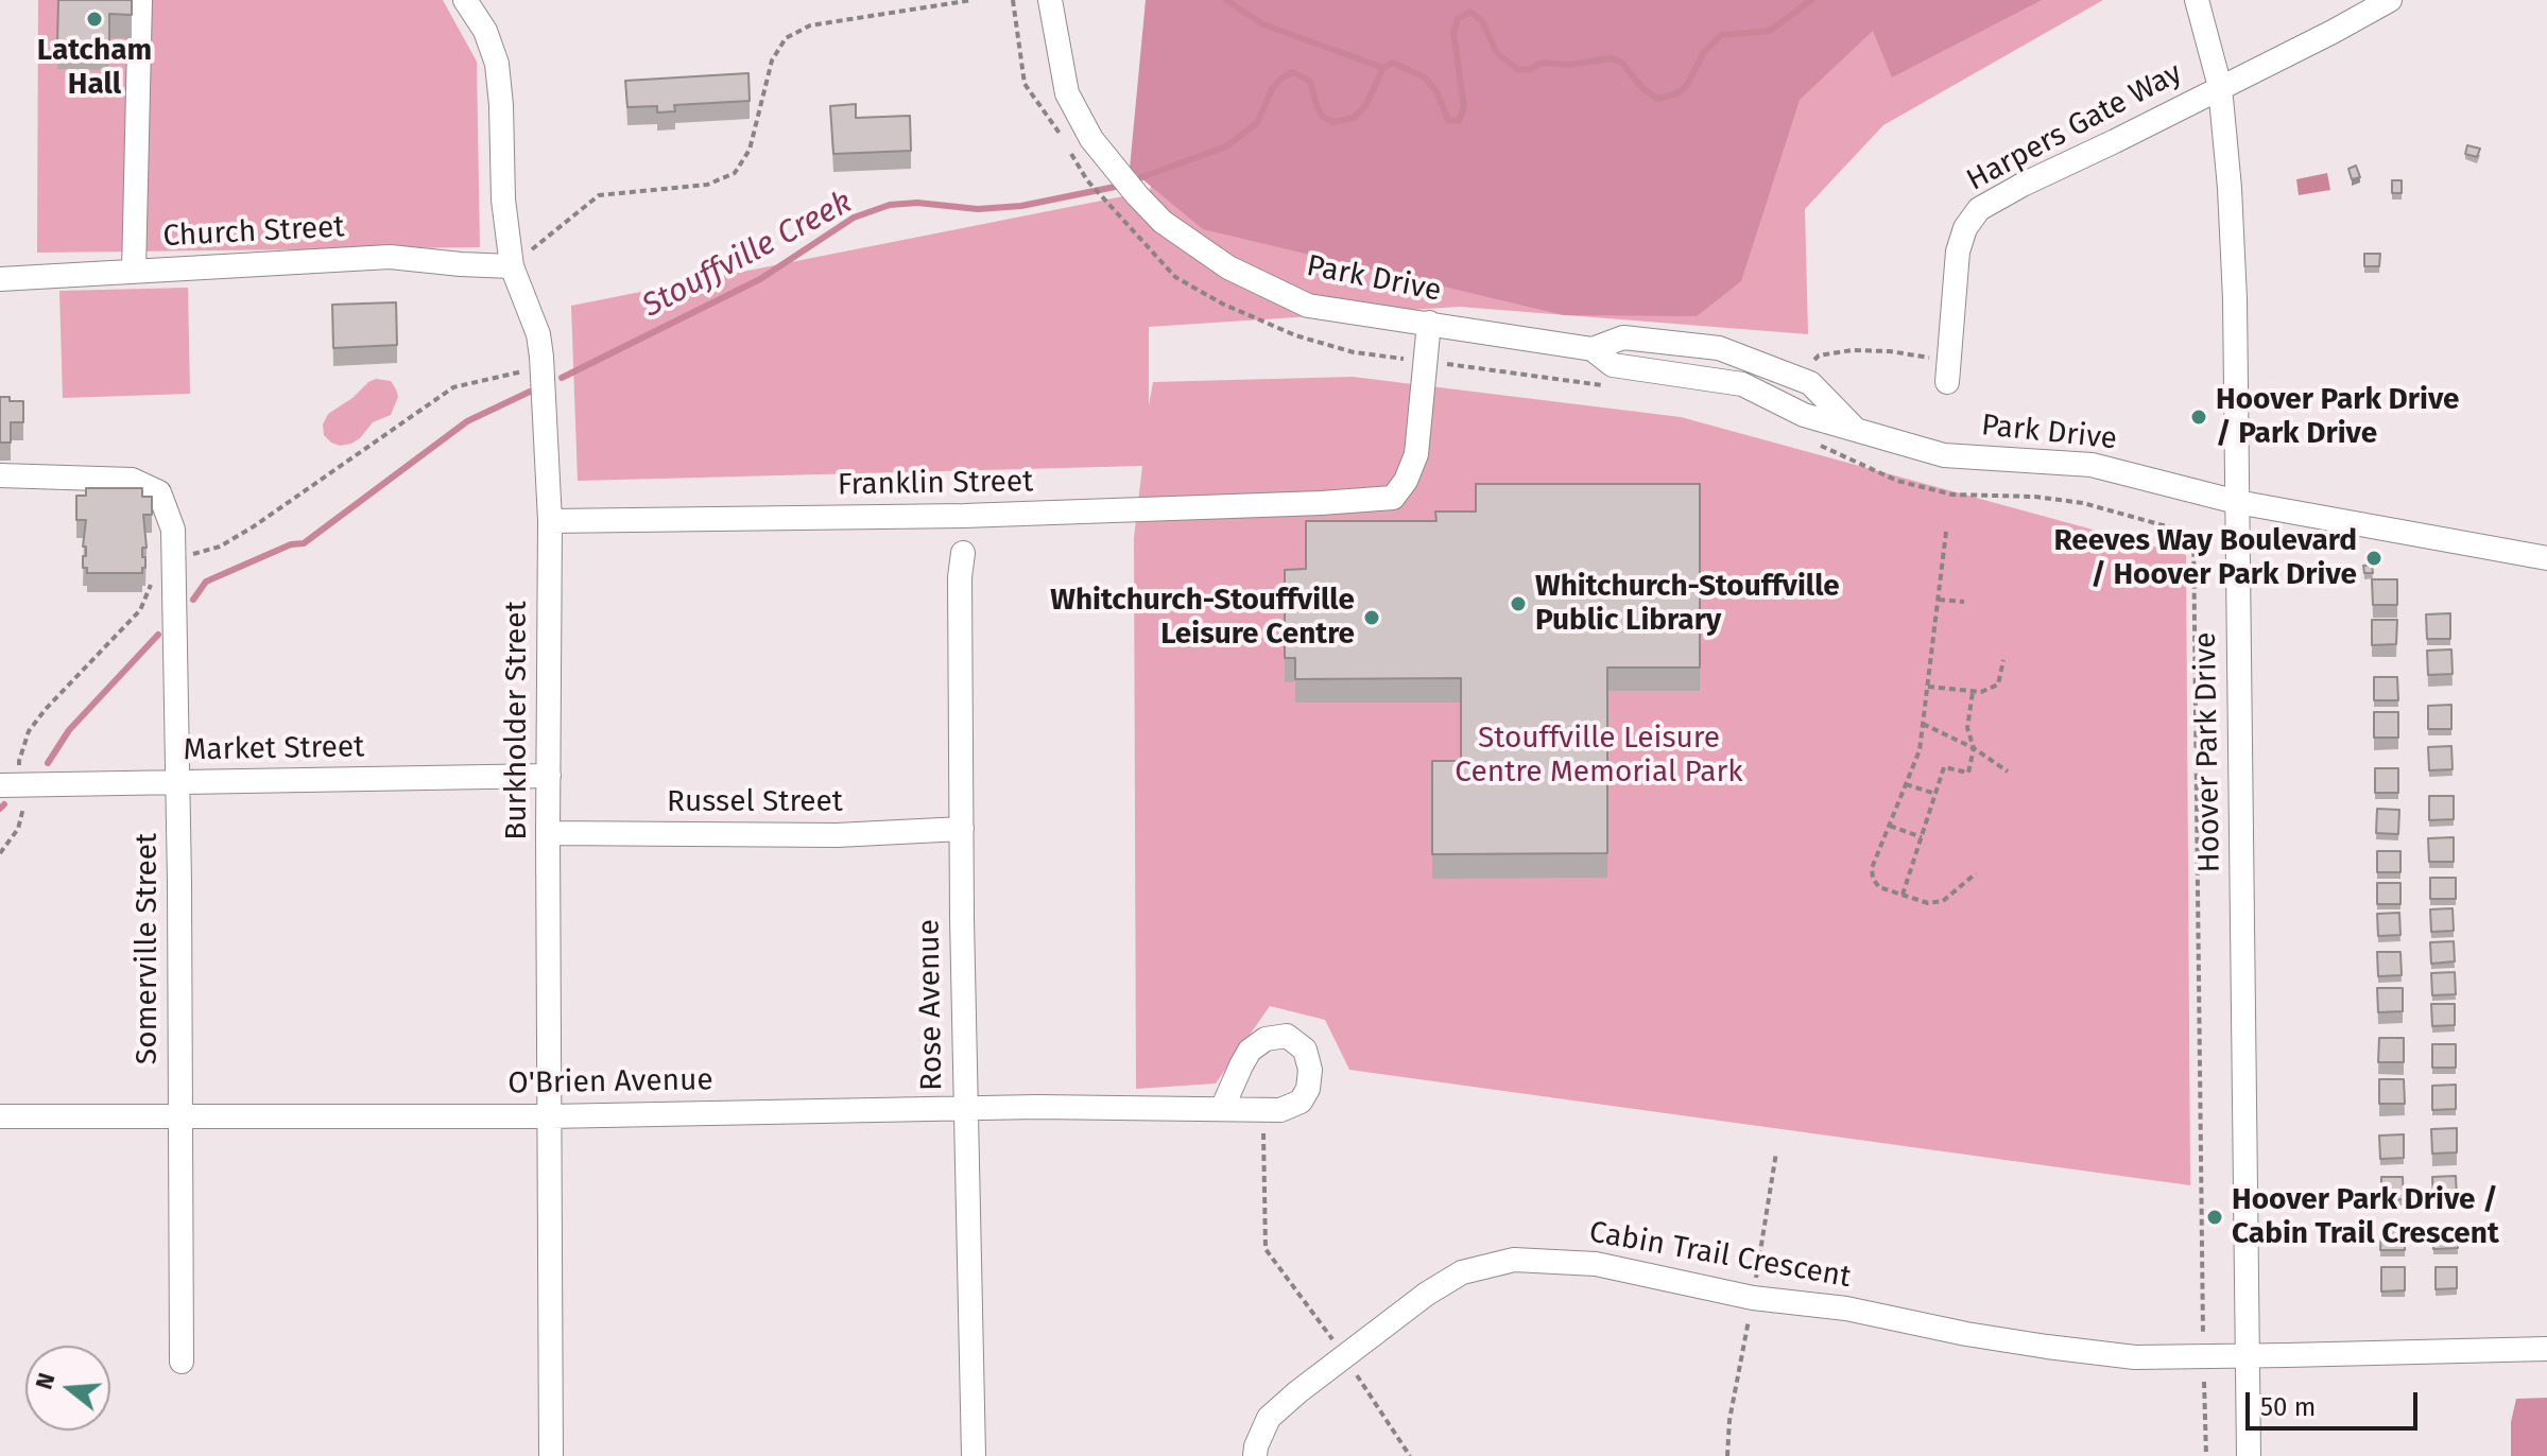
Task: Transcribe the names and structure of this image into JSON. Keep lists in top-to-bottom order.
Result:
{
  "streets": {
    "street": [
      "Harpers Gate Way",
      "Church Street",
      "Park Drive",
      "Franklin Street",
      "Burkholder Street",
      "Market Street",
      "Hoover Park Drive",
      "Russel Street",
      "Somerville Street",
      "Rose Avenue",
      "O'Brien Avenue",
      "Cabin Trail Crescent"
    ]
  },
  "crossings": [
    ["Harpers Gate Way", "Hoover Park Drive"],
    ["Church Street", "Burkholder Street"],
    ["Park Drive", "Franklin Street"],
    ["Park Drive", "Hoover Park Drive"],
    ["Franklin Street", "Burkholder Street"],
    ["Burkholder Street", "Market Street"],
    ["Burkholder Street", "Russel Street"],
    ["Burkholder Street", "O'Brien Avenue"],
    ["Market Street", "Somerville Street"],
    ["Hoover Park Drive", "Cabin Trail Crescent"],
    ["Russel Street", "Rose Avenue"],
    ["Somerville Street", "O'Brien Avenue"],
    ["Rose Avenue", "O'Brien Avenue"]
  ],
  "water": ["Stouffville Creek"],
  "parks": ["Stouffville Leisure Centre Memorial Park"],
  "places": [
    "Latcham Hall",
    "Hoover Park Drive / Park Drive",
    "Reeves Way Boulevard / Hoover Park Drive",
    "Whitchurch-Stouffville Public Library",
    "Whitchurch-Stouffville Leisure Centre",
    "Hoover Park Drive / Cabin Trail Crescent"
  ],
  "scale_bar": "50 m",
  "north": "left"
}
